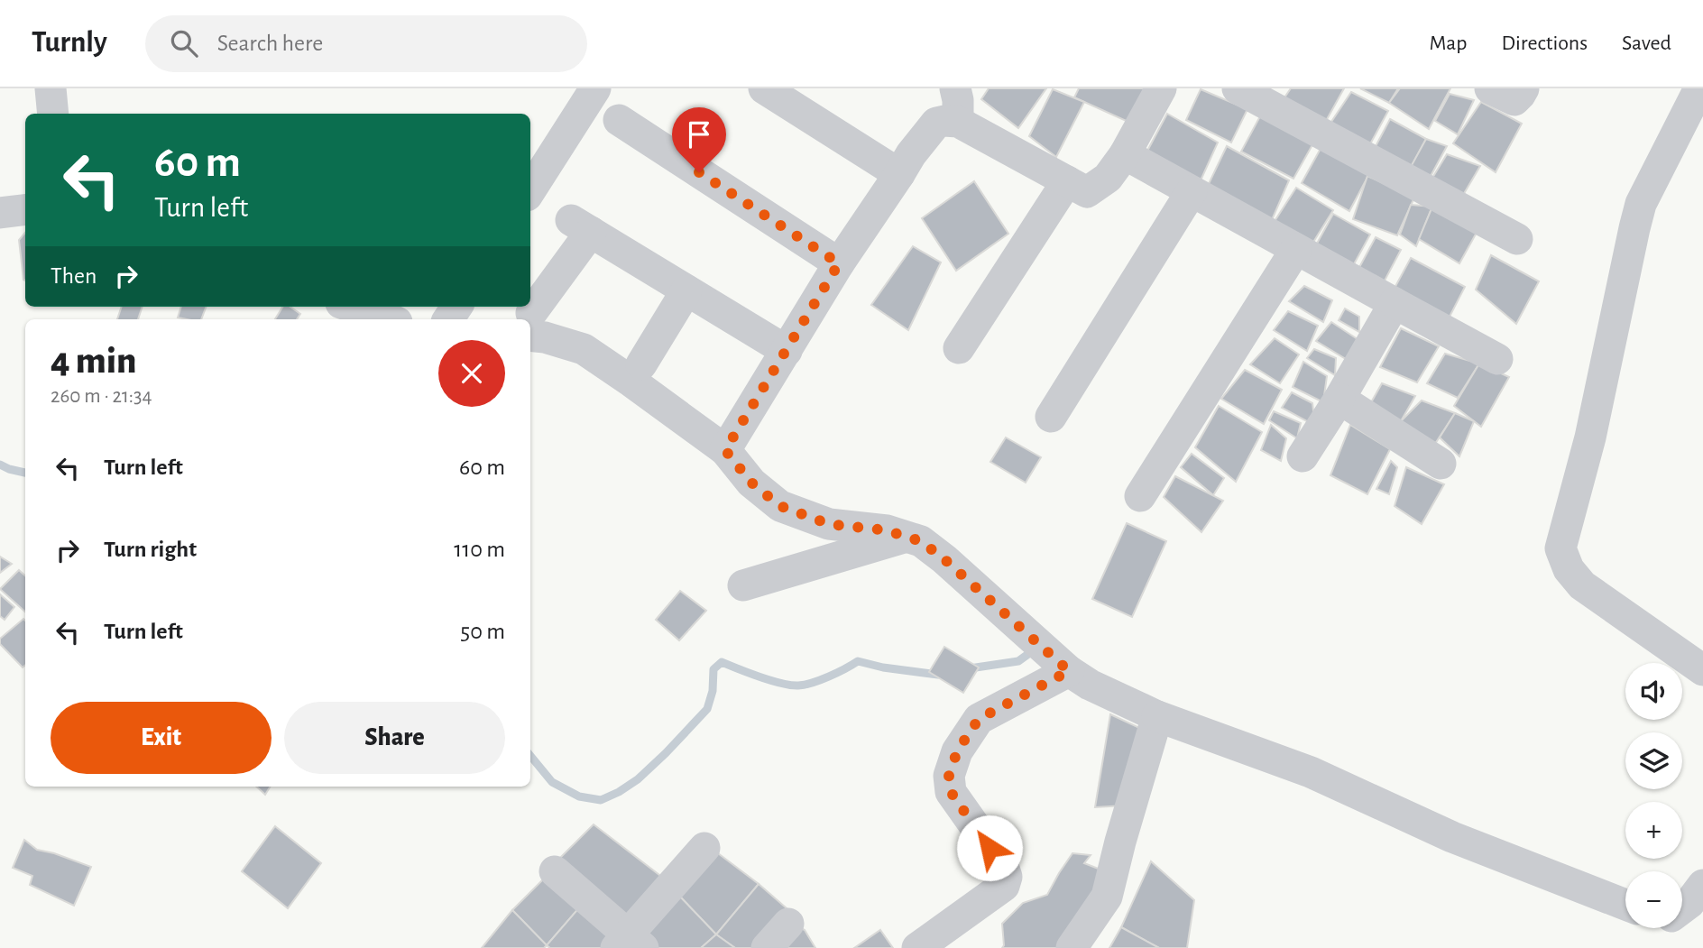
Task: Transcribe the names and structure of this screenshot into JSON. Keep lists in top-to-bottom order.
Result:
{
  "page": {
    "header": "Turnly",
    "search": "Search here",
    "nav": ["Map", "Directions", "Saved"],
    "turn": ["60 m", "Turn left"],
    "then": "Then",
    "heading": ["4 min", "260 m · 21:34"],
    "list": [
      {
        "name": "Turn left",
        "value": "60 m"
      },
      {
        "name": "Turn right",
        "value": "110 m"
      },
      {
        "name": "Turn left",
        "value": "50 m"
      }
    ],
    "map_buttons": ["+", "−"],
    "buttons": ["Exit", "Share"]
  }
}
